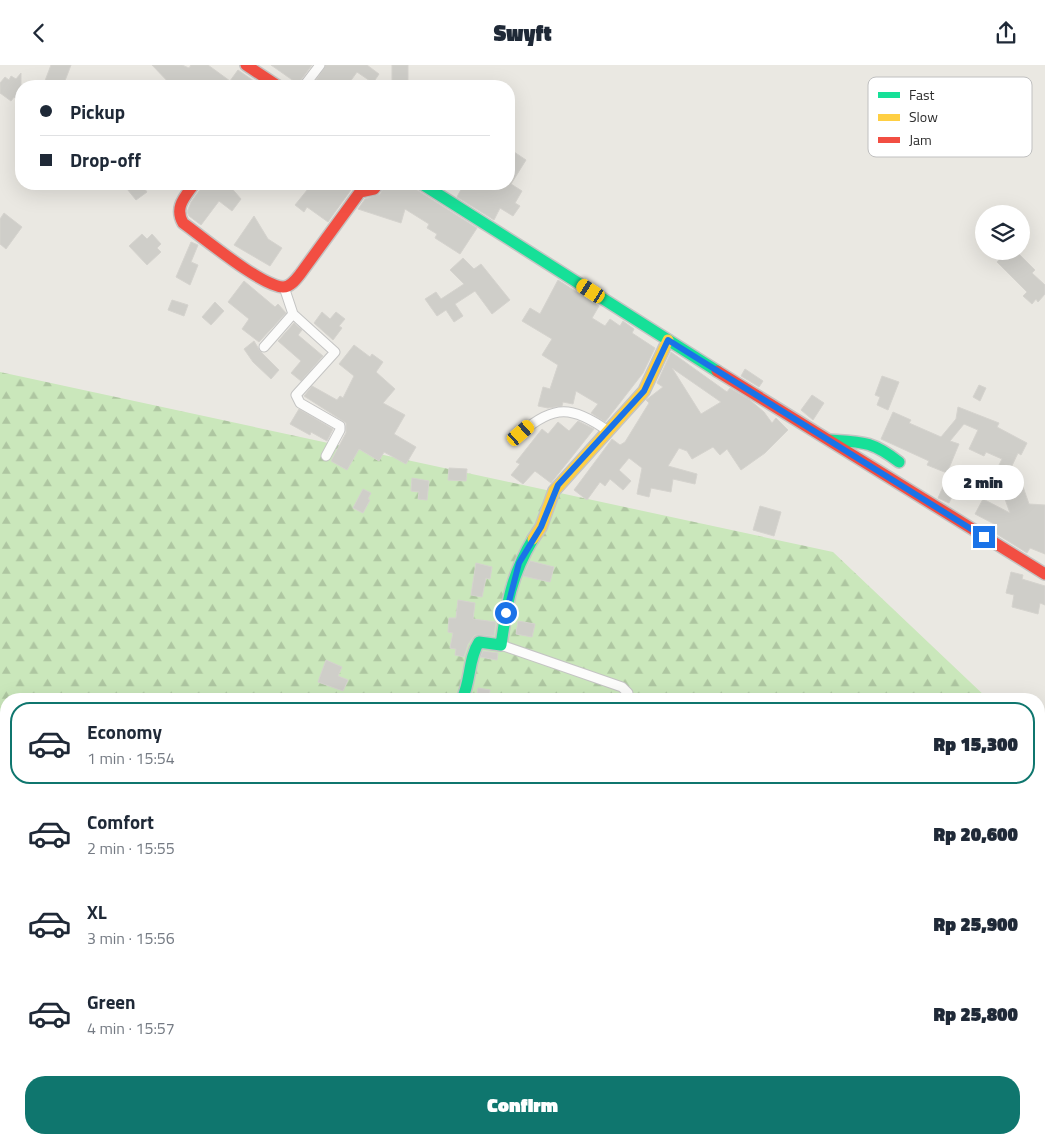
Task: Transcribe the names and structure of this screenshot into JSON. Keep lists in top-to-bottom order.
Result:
{
  "legend": ["Fast", "Slow", "Jam"],
  "page": {
    "header": "Swyft",
    "banner": ["Pickup", "Drop-off"],
    "bubble": "2 min",
    "list": [
      {
        "name": "Economy",
        "note": "1 min · 15:54",
        "value": "Rp 15,300"
      },
      {
        "name": "Comfort",
        "note": "2 min · 15:55",
        "value": "Rp 20,600"
      },
      {
        "name": "XL",
        "note": "3 min · 15:56",
        "value": "Rp 25,900"
      },
      {
        "name": "Green",
        "note": "4 min · 15:57",
        "value": "Rp 25,800"
      }
    ],
    "buttons": "Confirm"
  }
}
